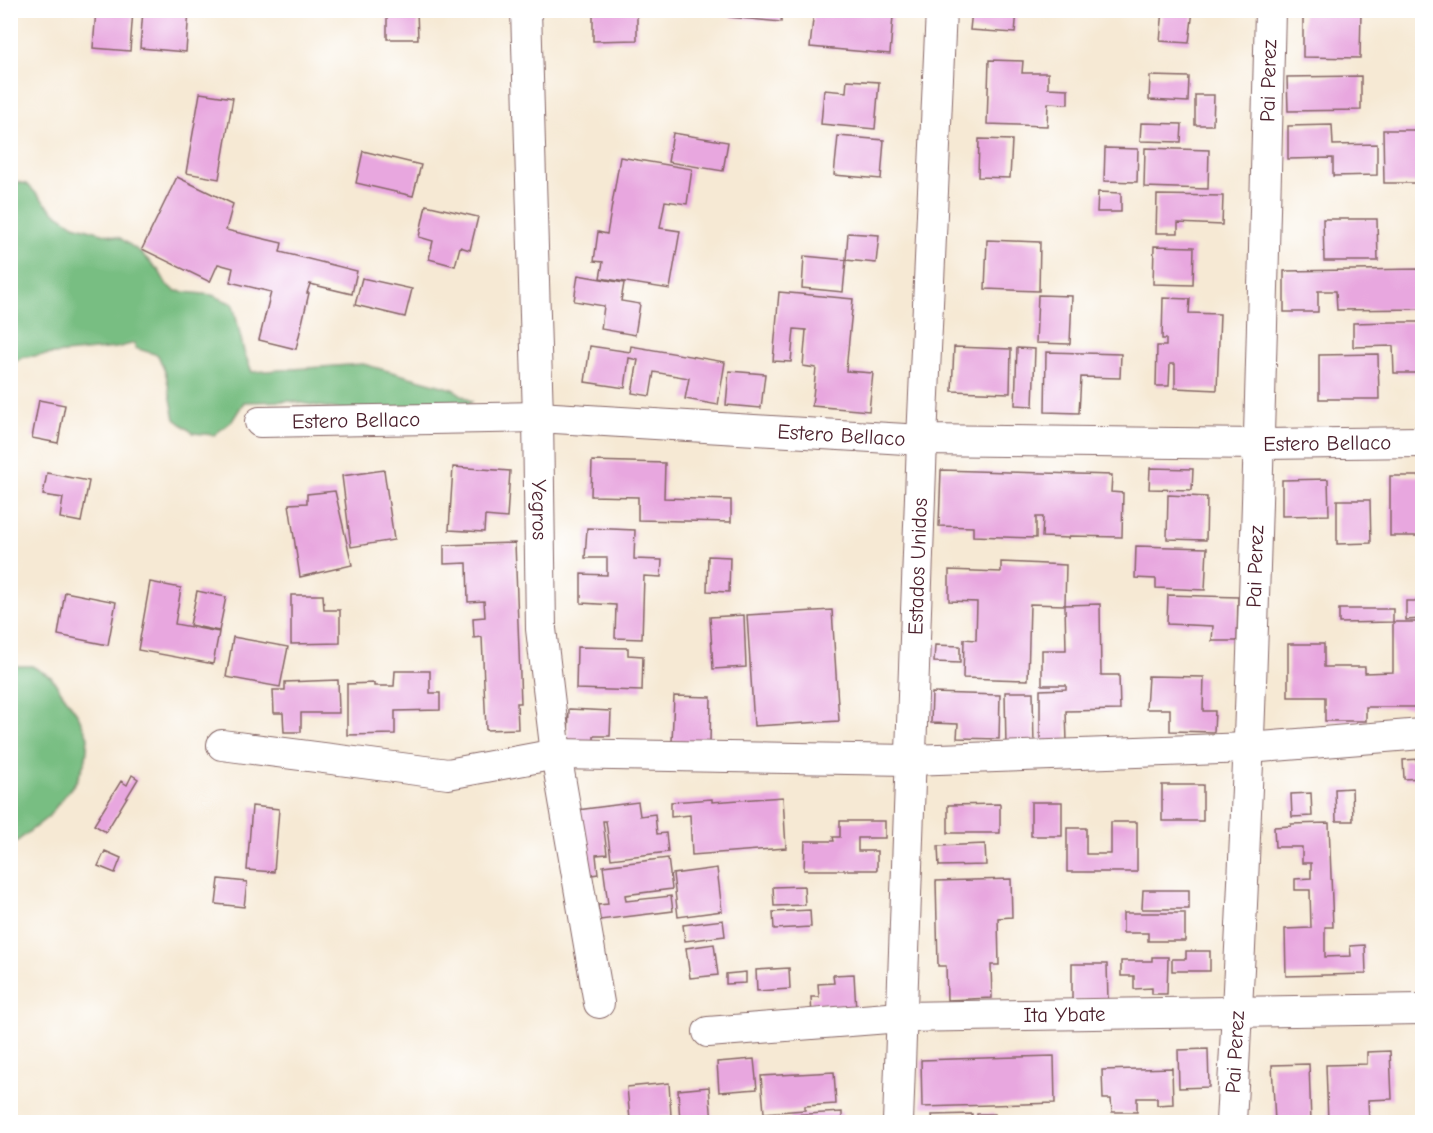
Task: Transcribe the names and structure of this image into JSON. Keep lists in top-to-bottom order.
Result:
{
  "streets": {
    "street": [
      "Pai Perez",
      "Estero Bellaco",
      "Yegros",
      "Estados Unidos",
      "Ita Ybate"
    ]
  },
  "crossings": [
    ["Pai Perez", "Estero Bellaco"],
    ["Pai Perez", "Ita Ybate"],
    ["Estero Bellaco", "Yegros"],
    ["Estero Bellaco", "Estados Unidos"],
    ["Estados Unidos", "Ita Ybate"]
  ]
}
